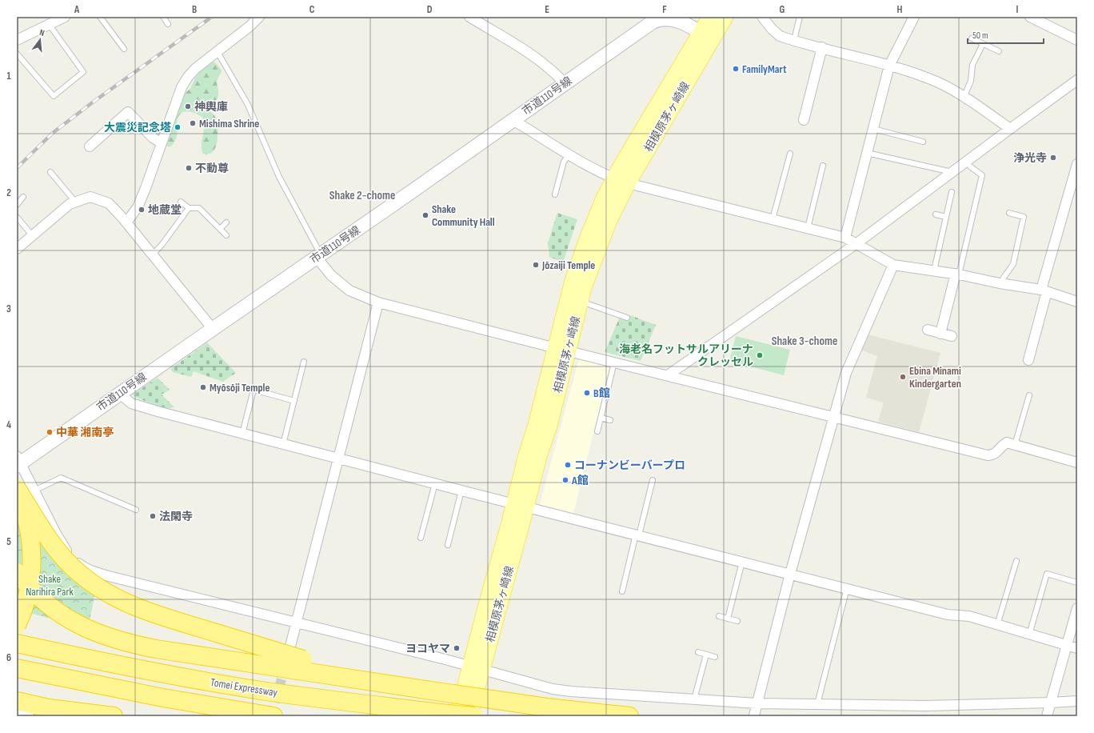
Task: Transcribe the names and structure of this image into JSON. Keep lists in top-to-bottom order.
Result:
{
  "streets": {
    "highway": ["Tomei Expressway"],
    "main road": ["相模原茅ヶ崎線"],
    "street": ["市道110号線"]
  },
  "crossings": [
    ["市道110号線", "相模原茅ヶ崎線"],
    ["相模原茅ヶ崎線", "Tomei Expressway"]
  ],
  "districts": ["Shake 2-chome", "Shake 3-chome"],
  "parks": ["Shake Narihira Park"],
  "places": [
    "FamilyMart",
    "神輿庫",
    "Mishima Shrine",
    "大震災記念塔",
    "浄光寺",
    "不動尊",
    "地蔵堂",
    "Shake Community Hall",
    "Jōzaiji Temple",
    "海老名フットサルアリーナ クレッセル",
    "Ebina Minami Kindergarten",
    "Myōsōji Temple",
    "B館",
    "中華 湘南亭",
    "コーナンビーバープロ",
    "A館",
    "法閑寺",
    "ヨコヤマ"
  ],
  "scale_bar": "50 m",
  "north": "top",
  "grid": {
    "columns": [
      "A",
      "B",
      "C",
      "D",
      "E",
      "F",
      "G",
      "H",
      "I"
    ],
    "rows": [
      "1",
      "2",
      "3",
      "4",
      "5",
      "6"
    ]
  }
}
